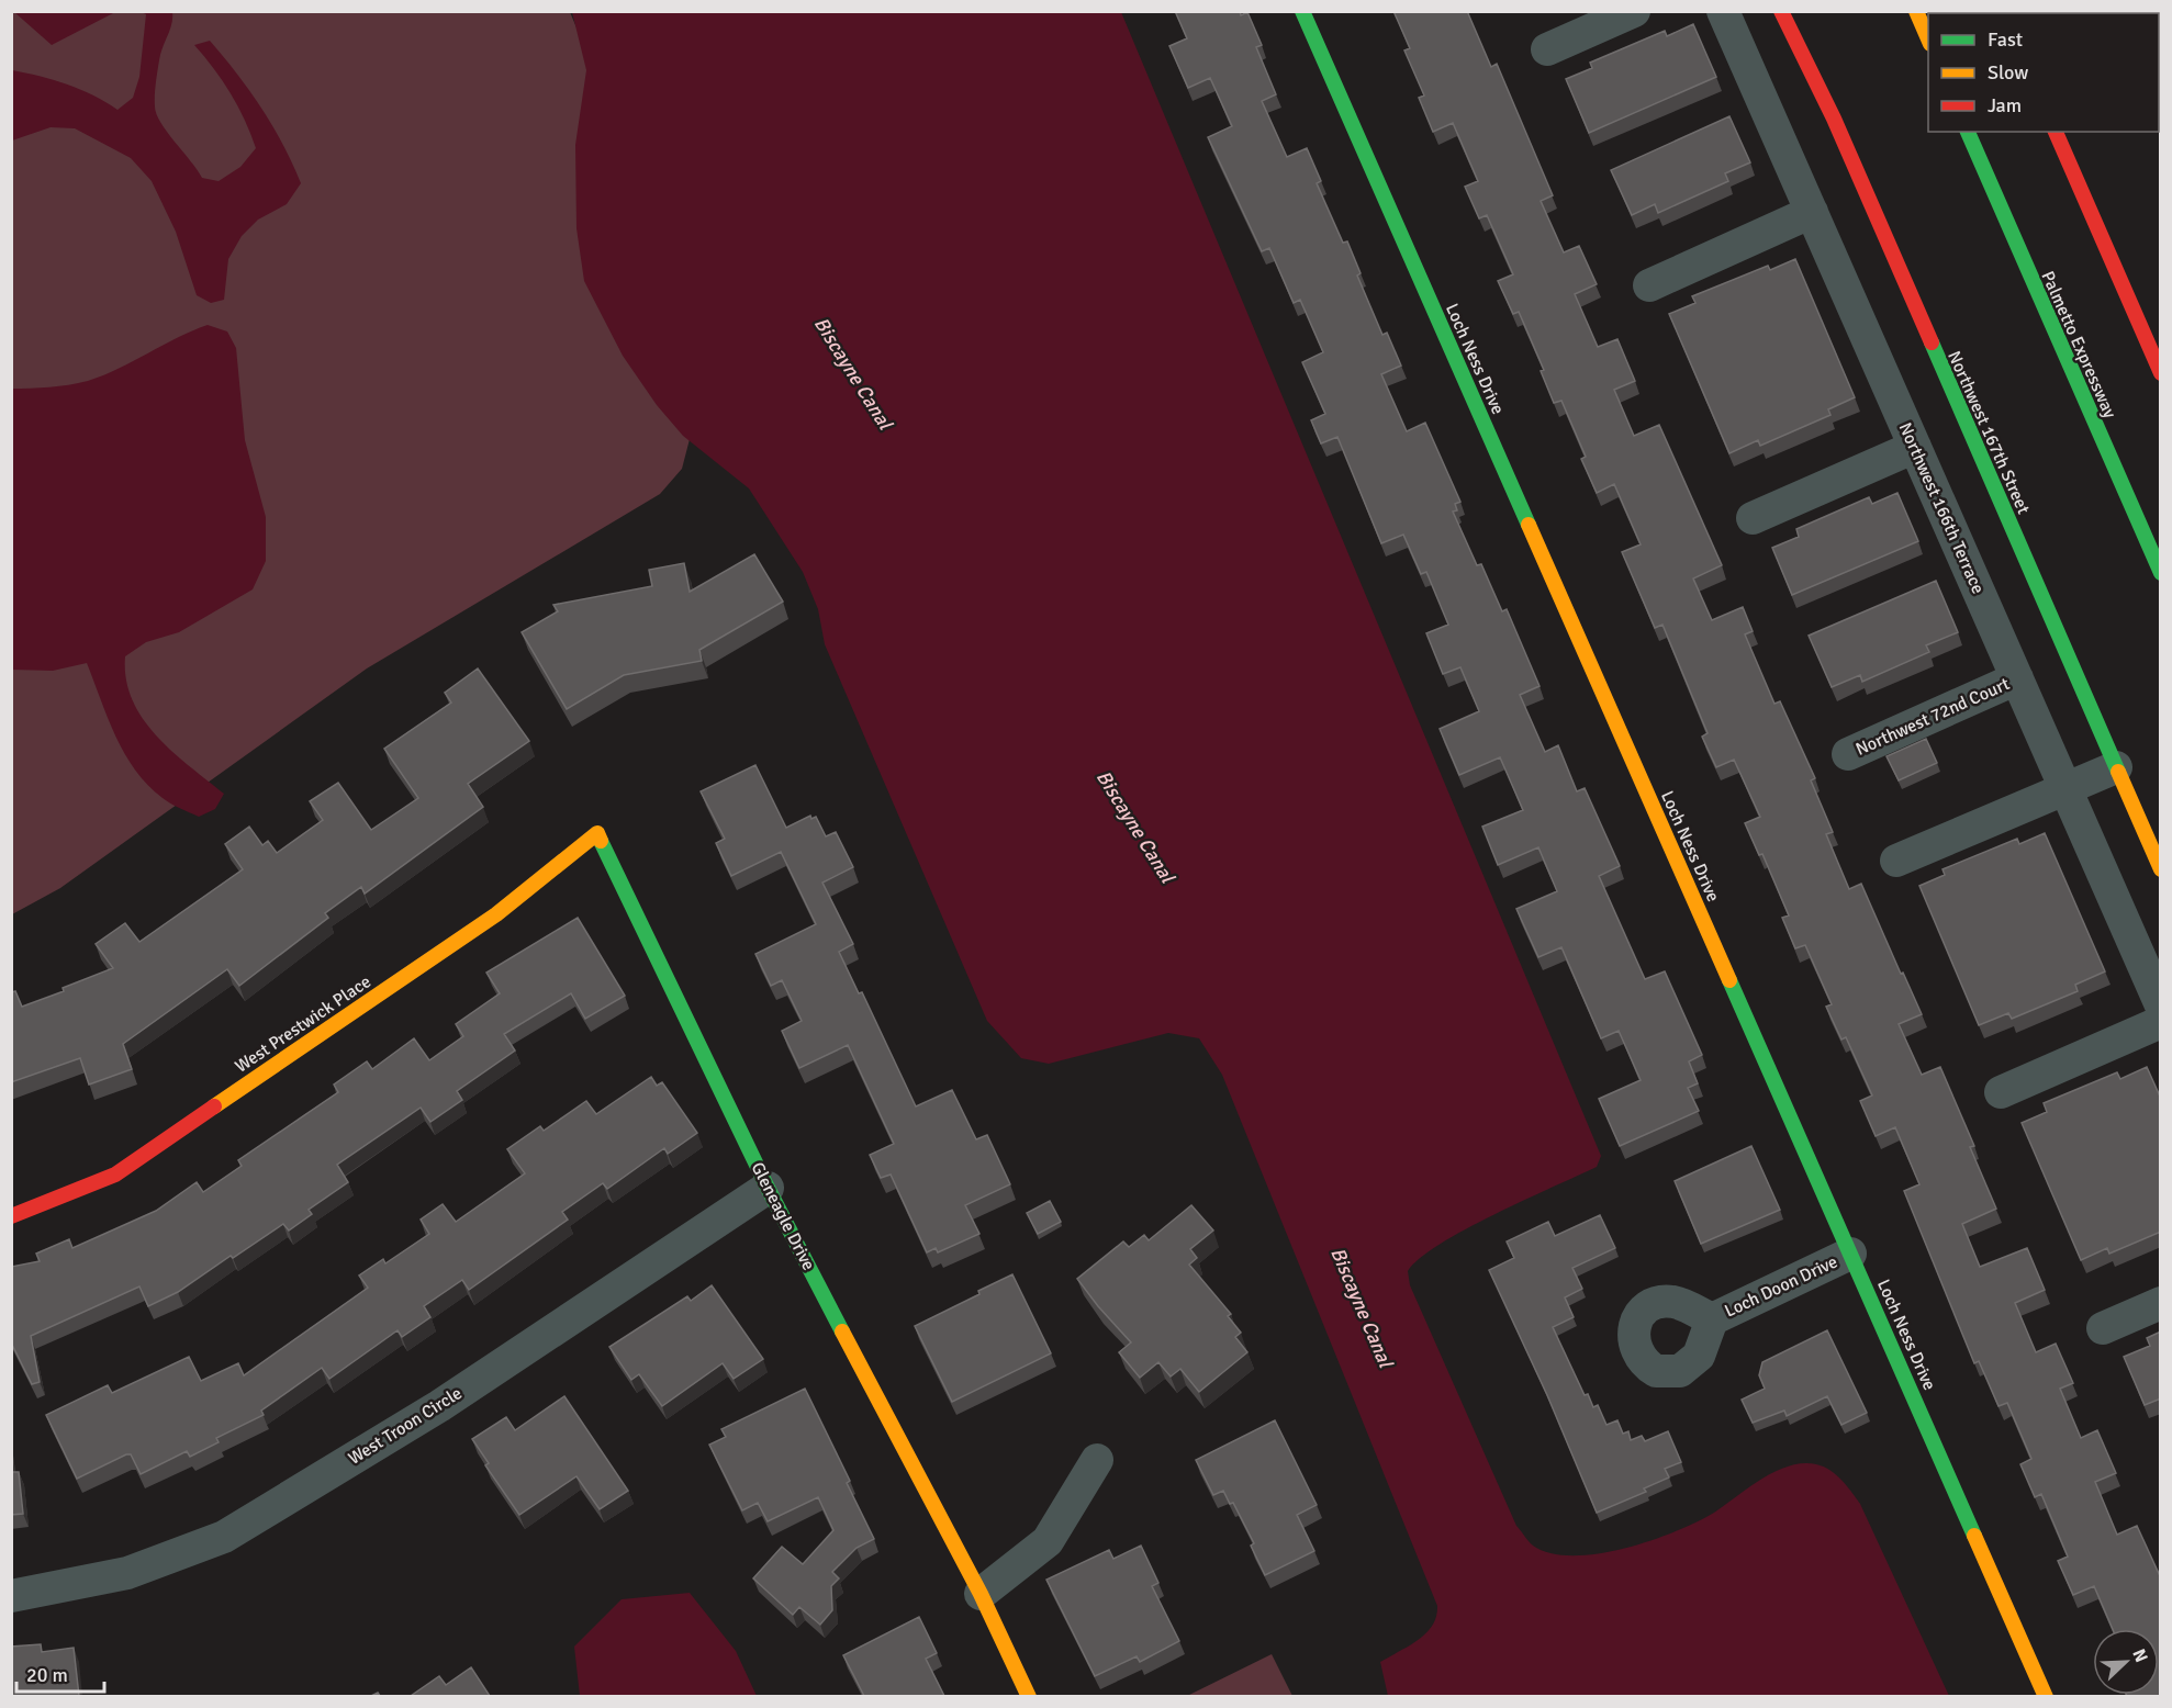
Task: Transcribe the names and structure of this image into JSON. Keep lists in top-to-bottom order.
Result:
{
  "streets": {
    "main road": [
      "Palmetto Expressway",
      "Loch Ness Drive",
      "Northwest 167th Street",
      "West Prestwick Place",
      "Gleneagle Drive"
    ],
    "street": [
      "Northwest 166th Terrace",
      "Northwest 72nd Court",
      "Loch Doon Drive",
      "West Troon Circle"
    ]
  },
  "crossings": [
    ["Loch Ness Drive", "Loch Doon Drive"],
    ["Northwest 166th Terrace", "Northwest 72nd Court"],
    ["West Prestwick Place", "Gleneagle Drive"],
    ["Gleneagle Drive", "West Troon Circle"]
  ],
  "water": ["Biscayne Canal"],
  "legend": ["Fast", "Slow", "Jam"],
  "scale_bar": "20 m",
  "north": "top right"
}
